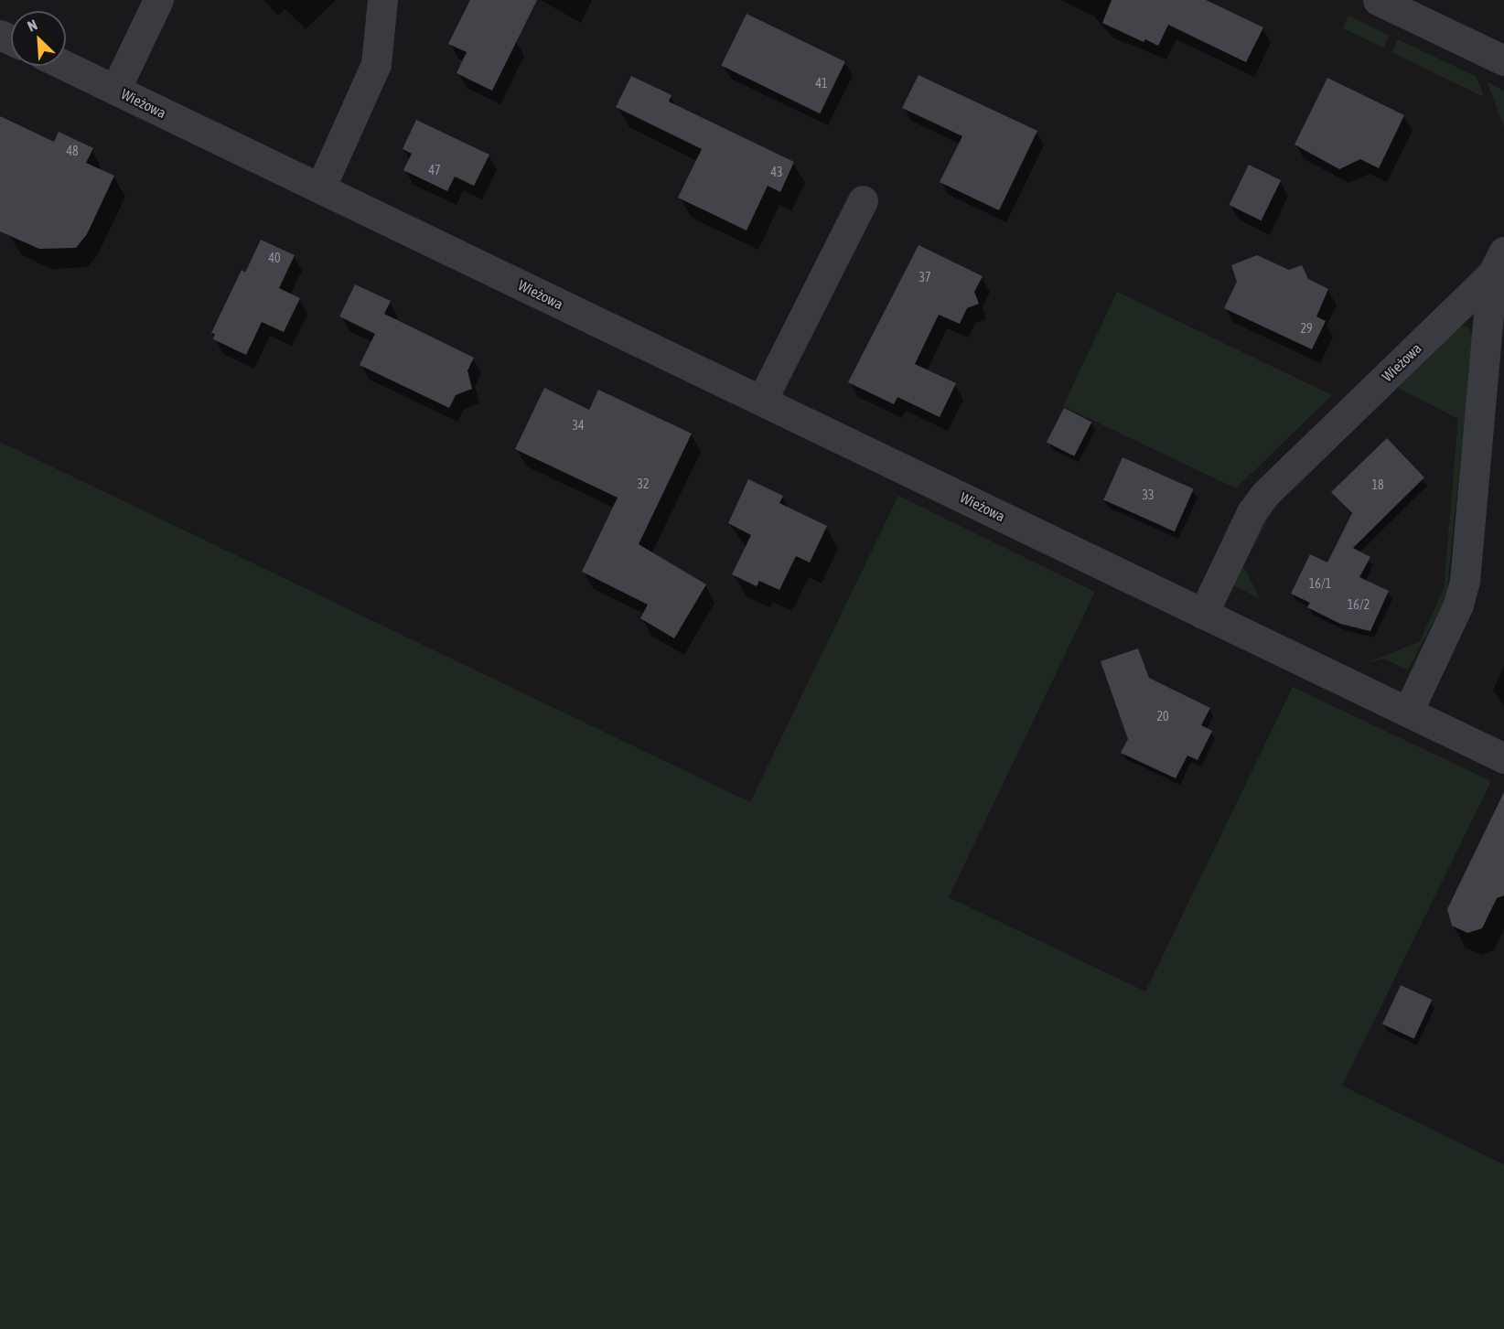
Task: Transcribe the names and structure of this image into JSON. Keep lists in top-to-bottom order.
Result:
{
  "streets": {
    "street": ["Wieżowa"]
  },
  "house_numbers": [
    "41",
    "48",
    "47",
    "43",
    "40",
    "37",
    "29",
    "34",
    "32",
    "18",
    "33",
    "16/1",
    "16/2",
    "20"
  ],
  "north": "top left"
}
